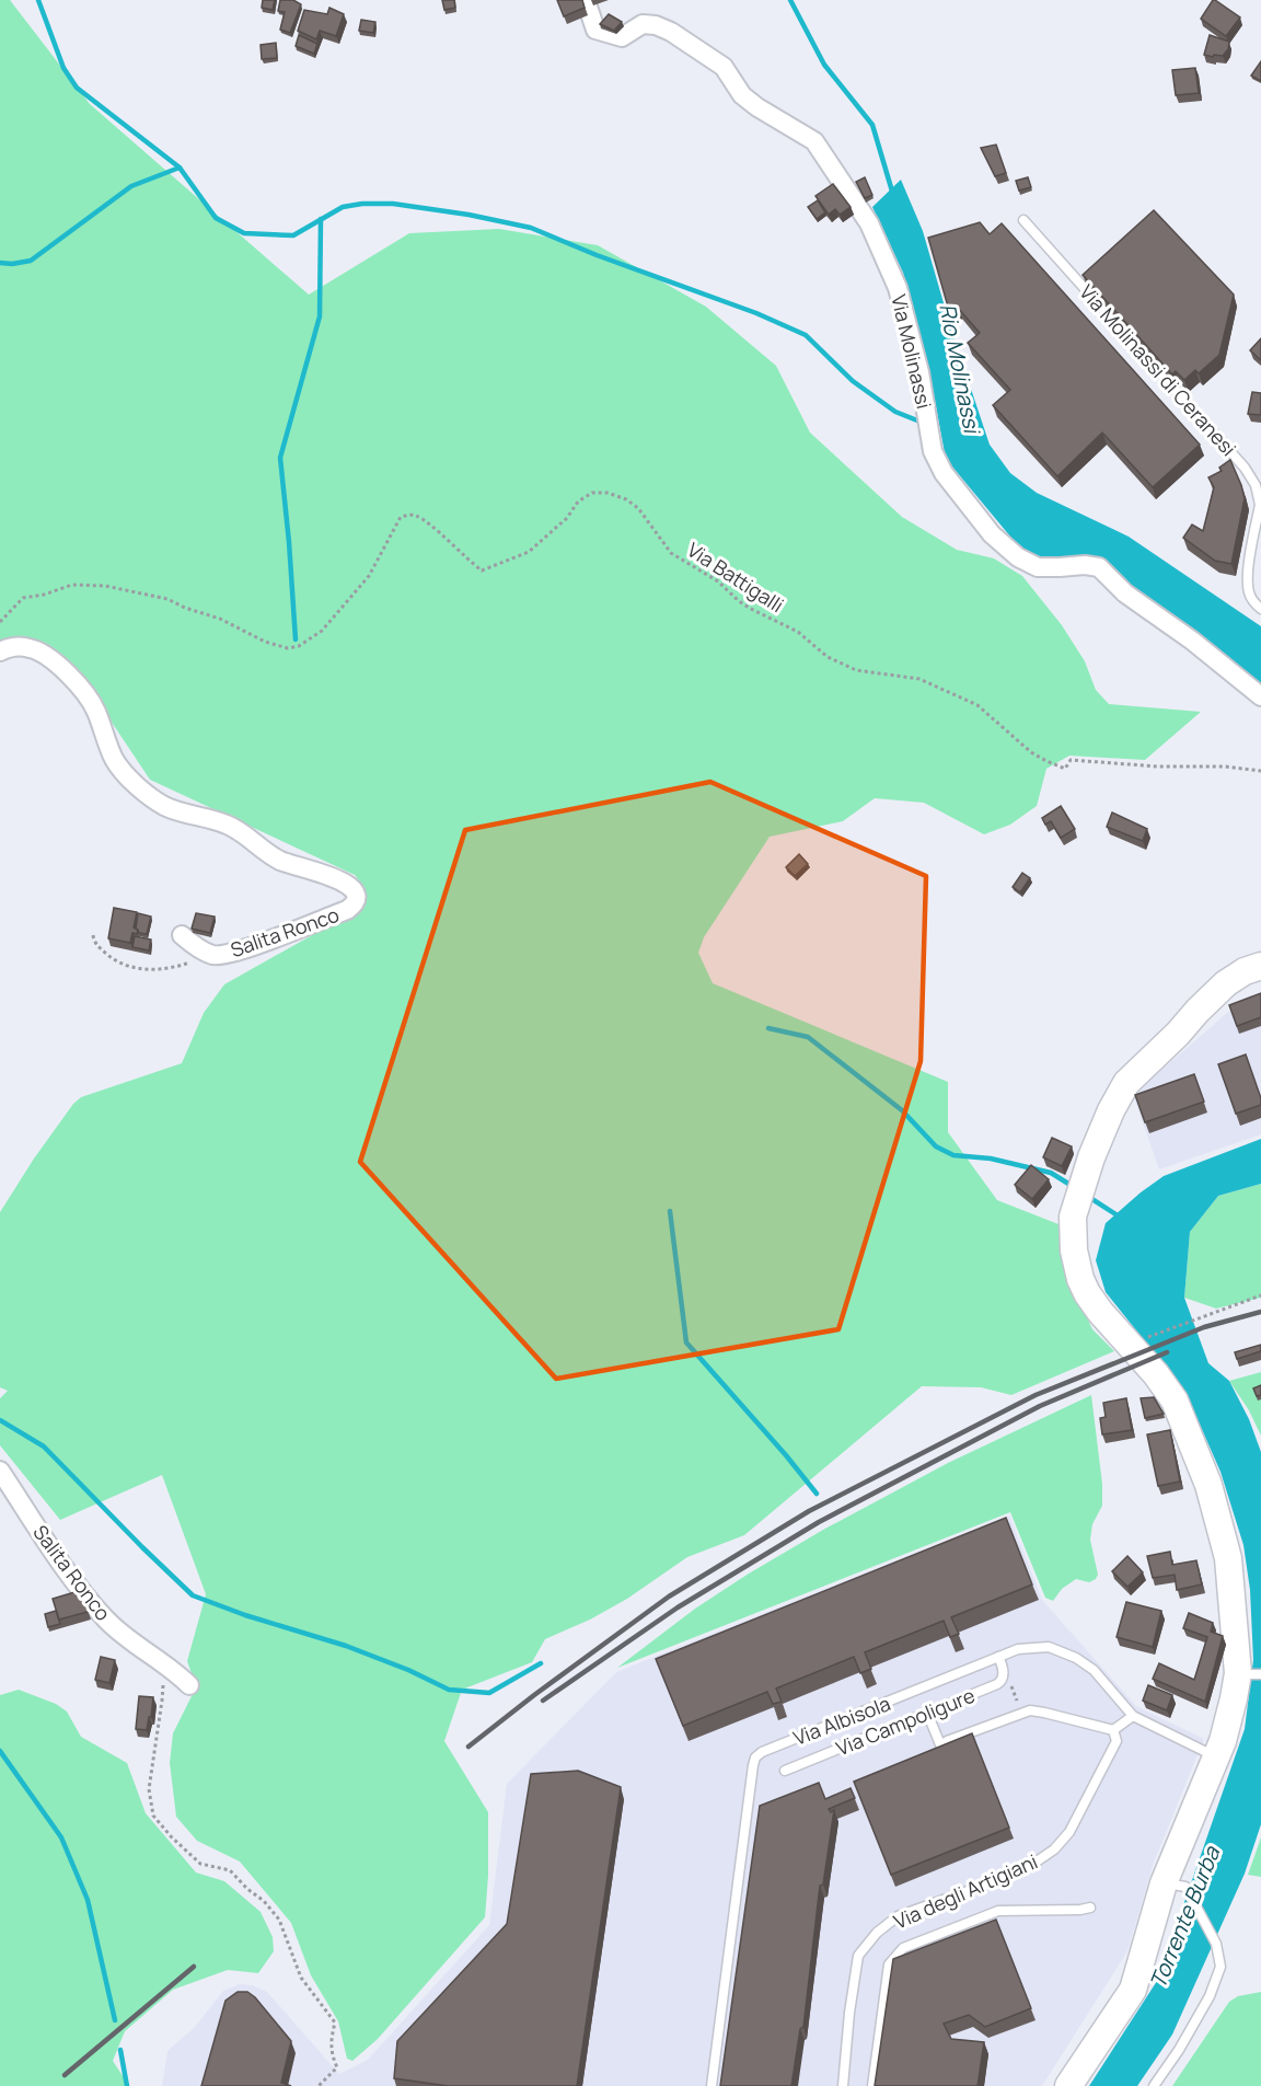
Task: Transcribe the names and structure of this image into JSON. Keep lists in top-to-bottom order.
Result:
{
  "streets": {
    "street": ["Via Molinassi", "Salita Ronco"],
    "lane": [
      "Via Molinassi di Ceranesi",
      "Via Albisola",
      "Via Campoligure",
      "Via degli Artigiani"
    ],
    "path": ["Via Battigalli"]
  },
  "crossings": [
    ["Via Albisola", "Via Campoligure"]
  ],
  "water": ["Rio Molinassi", "Torrente Burba"]
}
